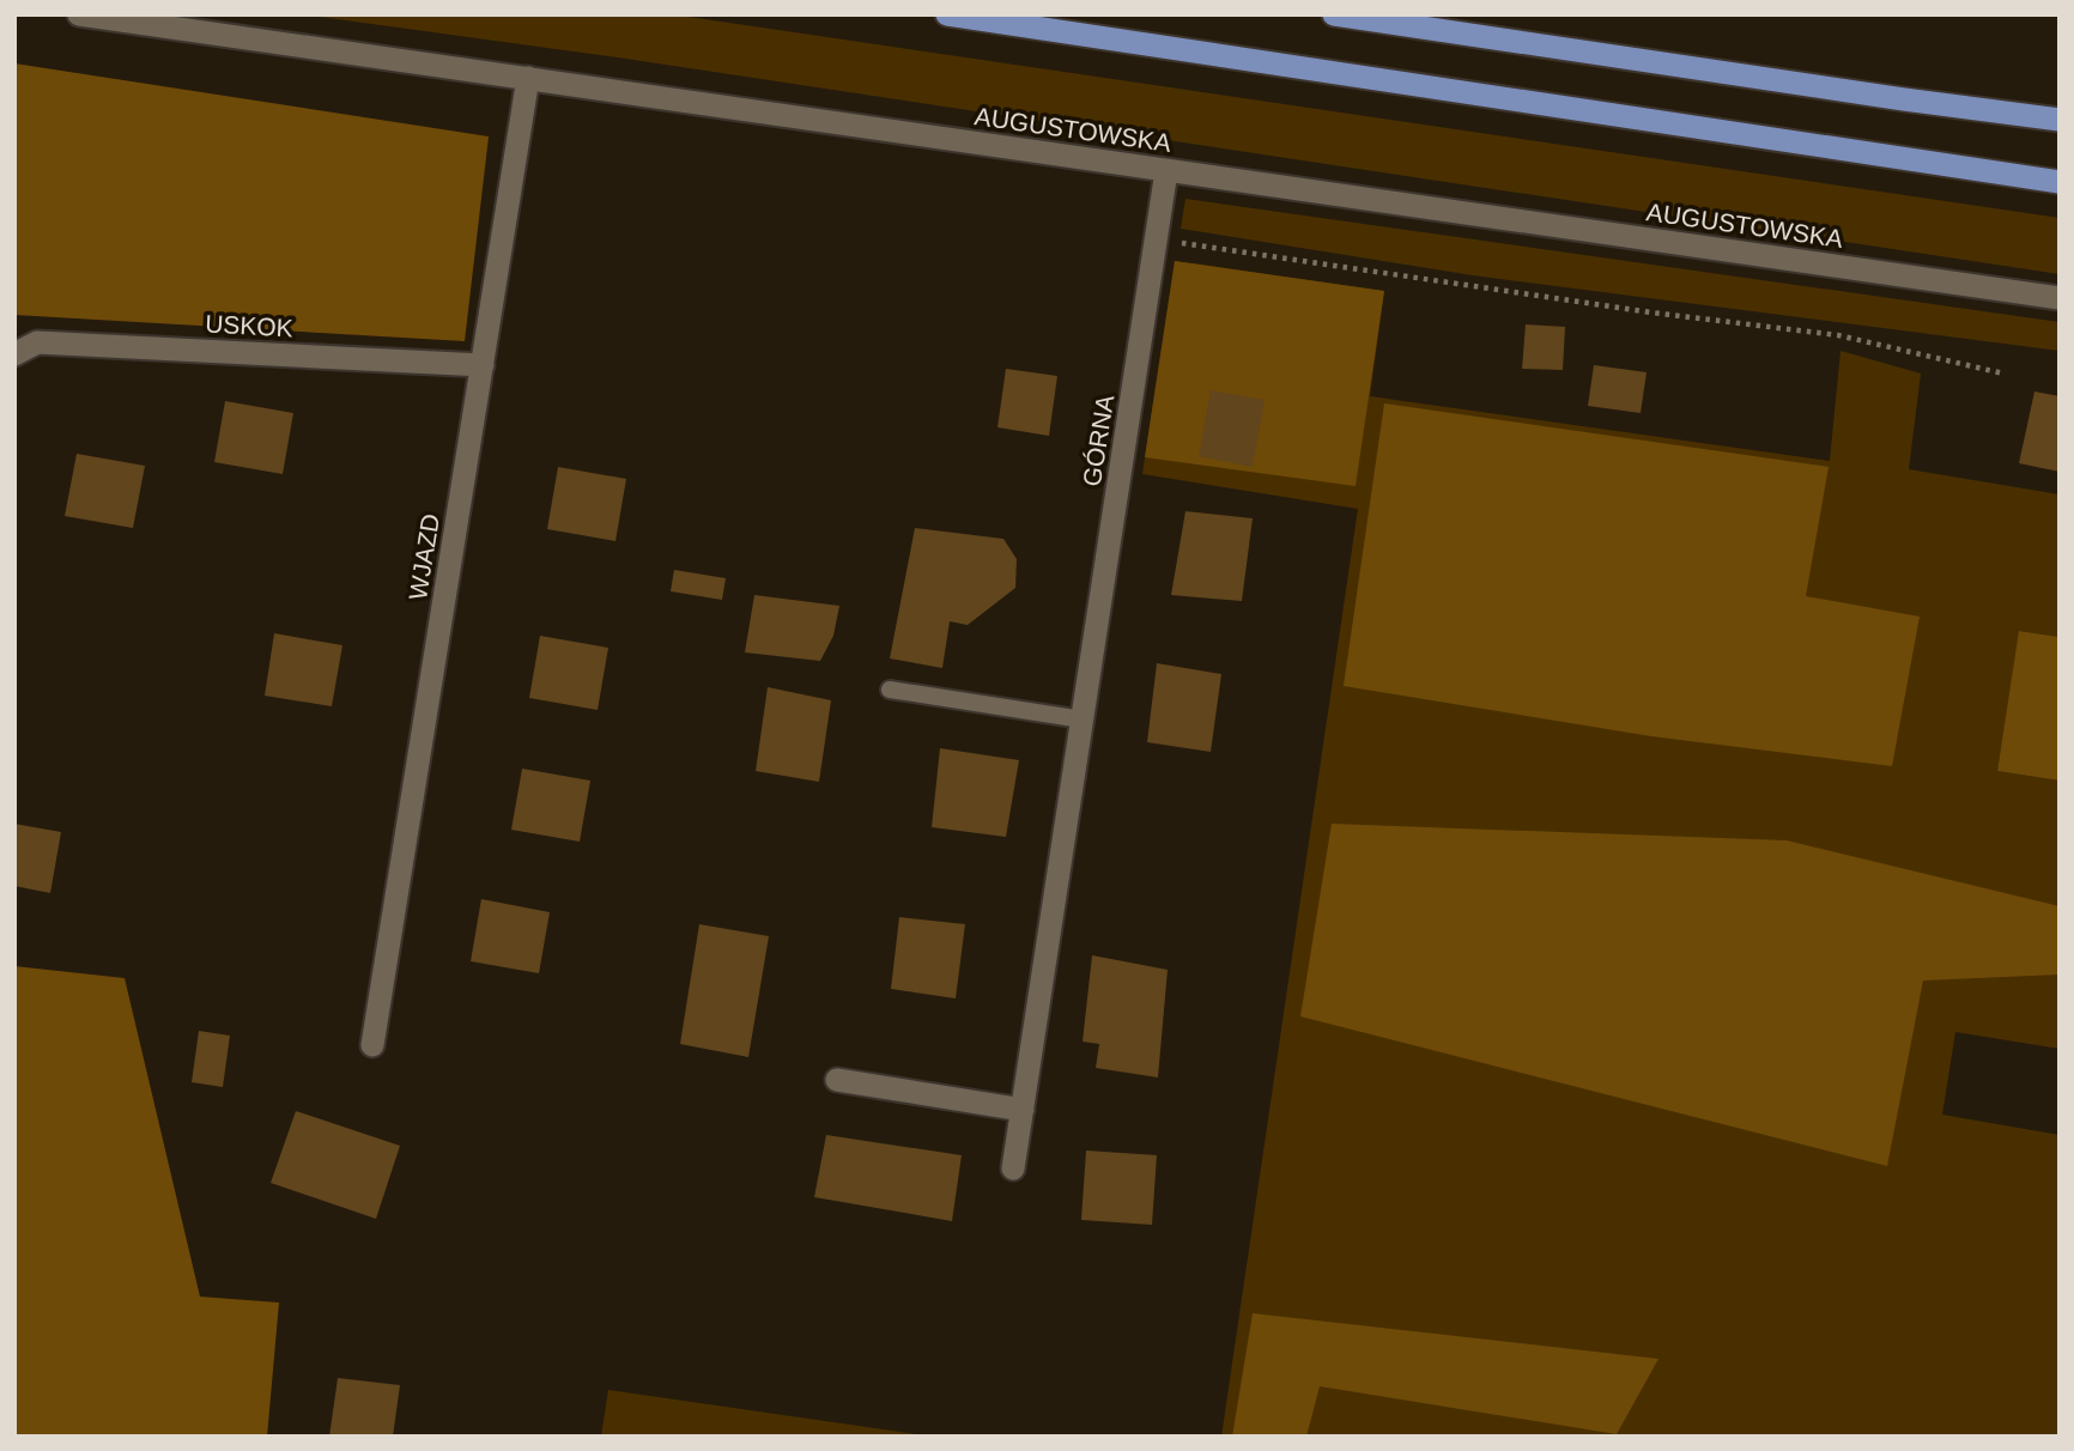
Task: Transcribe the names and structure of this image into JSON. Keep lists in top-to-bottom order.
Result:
{
  "streets": {
    "street": [
      "AUGUSTOWSKA",
      "USKOK",
      "GÓRNA",
      "WJAZD"
    ]
  },
  "crossings": [
    ["AUGUSTOWSKA", "GÓRNA"],
    ["AUGUSTOWSKA", "WJAZD"],
    ["USKOK", "WJAZD"]
  ]
}
